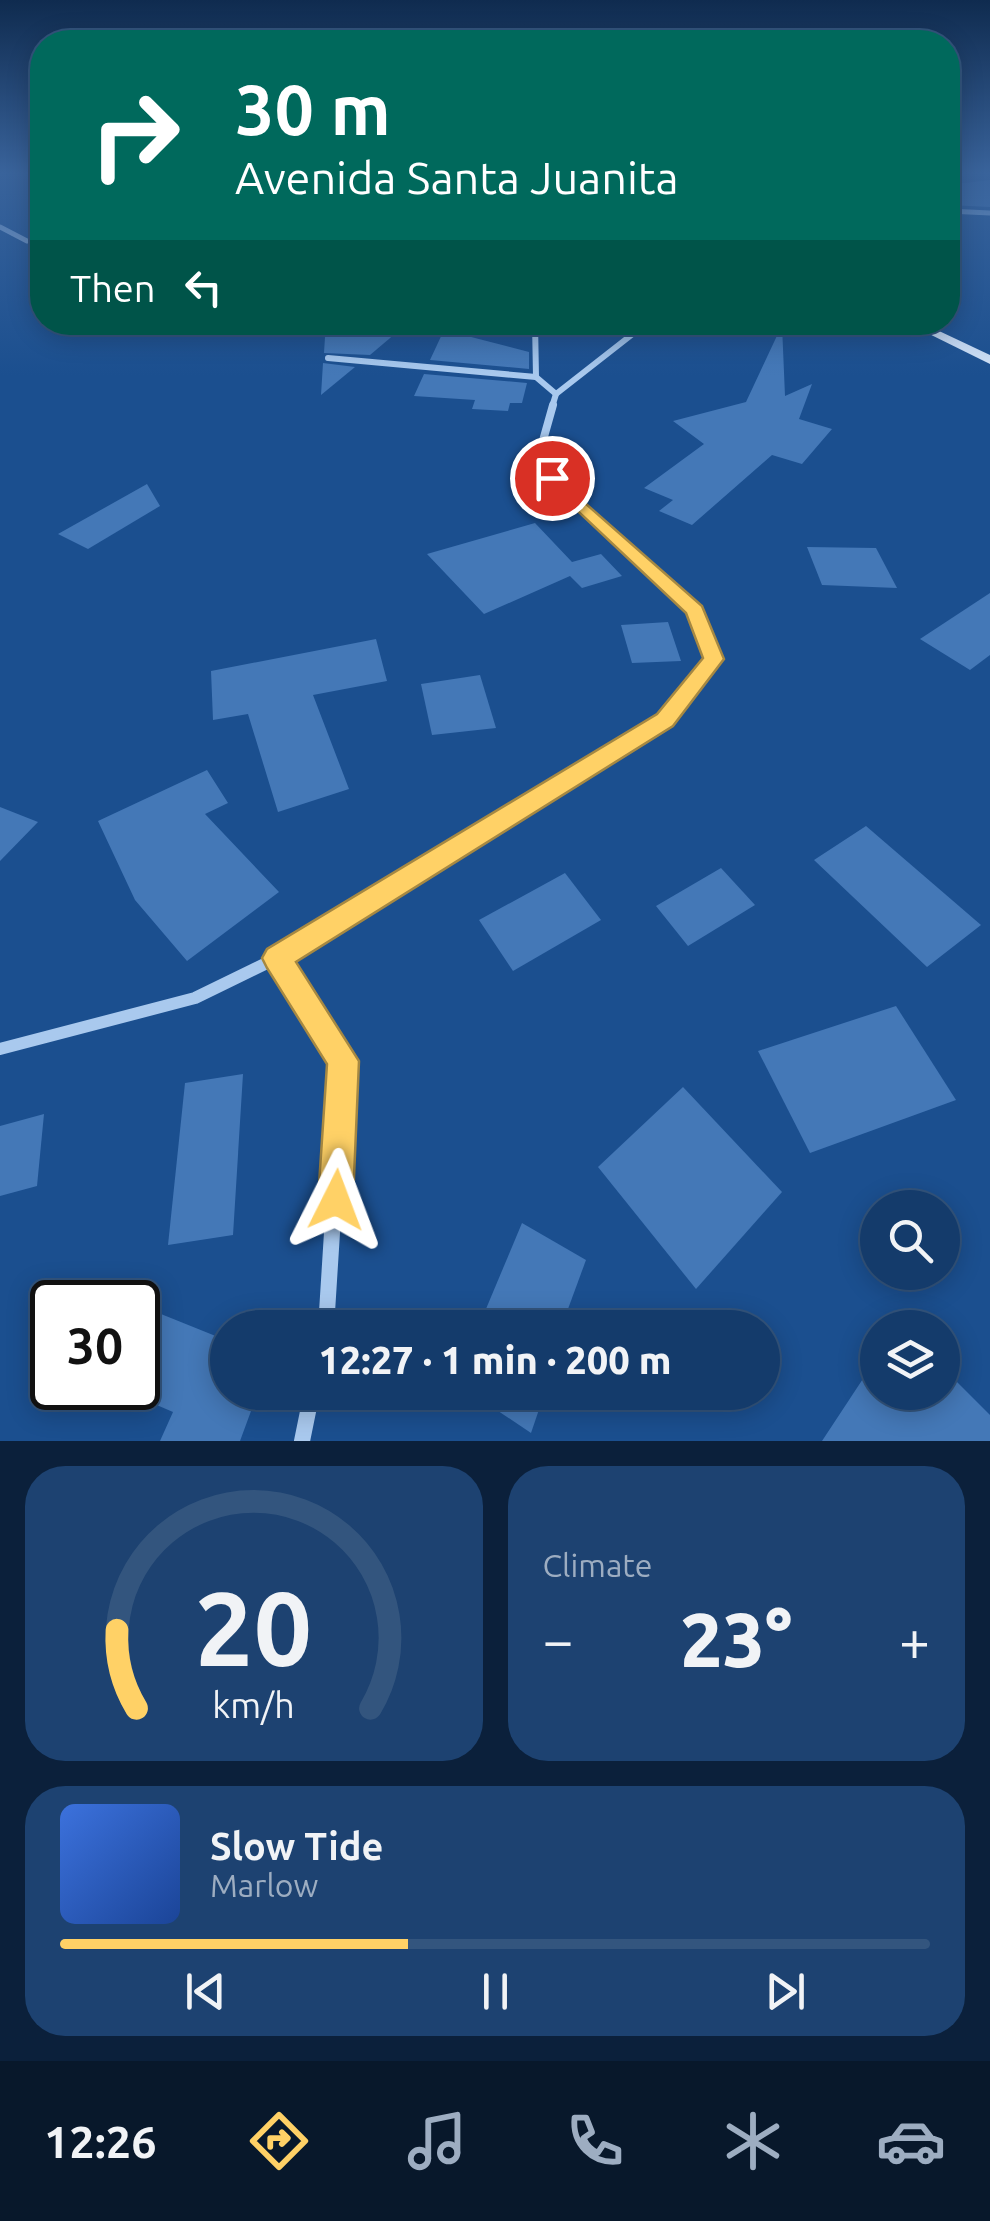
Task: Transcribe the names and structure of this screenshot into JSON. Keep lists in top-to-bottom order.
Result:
{
  "page": {
    "turn": ["30 m", "Avenida Santa Juanita"],
    "then": "Then",
    "limit": "30",
    "trip": "12:27 · 1 min · 200 m",
    "tile": "Climate",
    "heat": ["−", "23°", "+"],
    "song": ["Slow Tide", "Marlow"],
    "tabs": "12:26",
    "gauge": ["20", "km/h"]
  }
}
